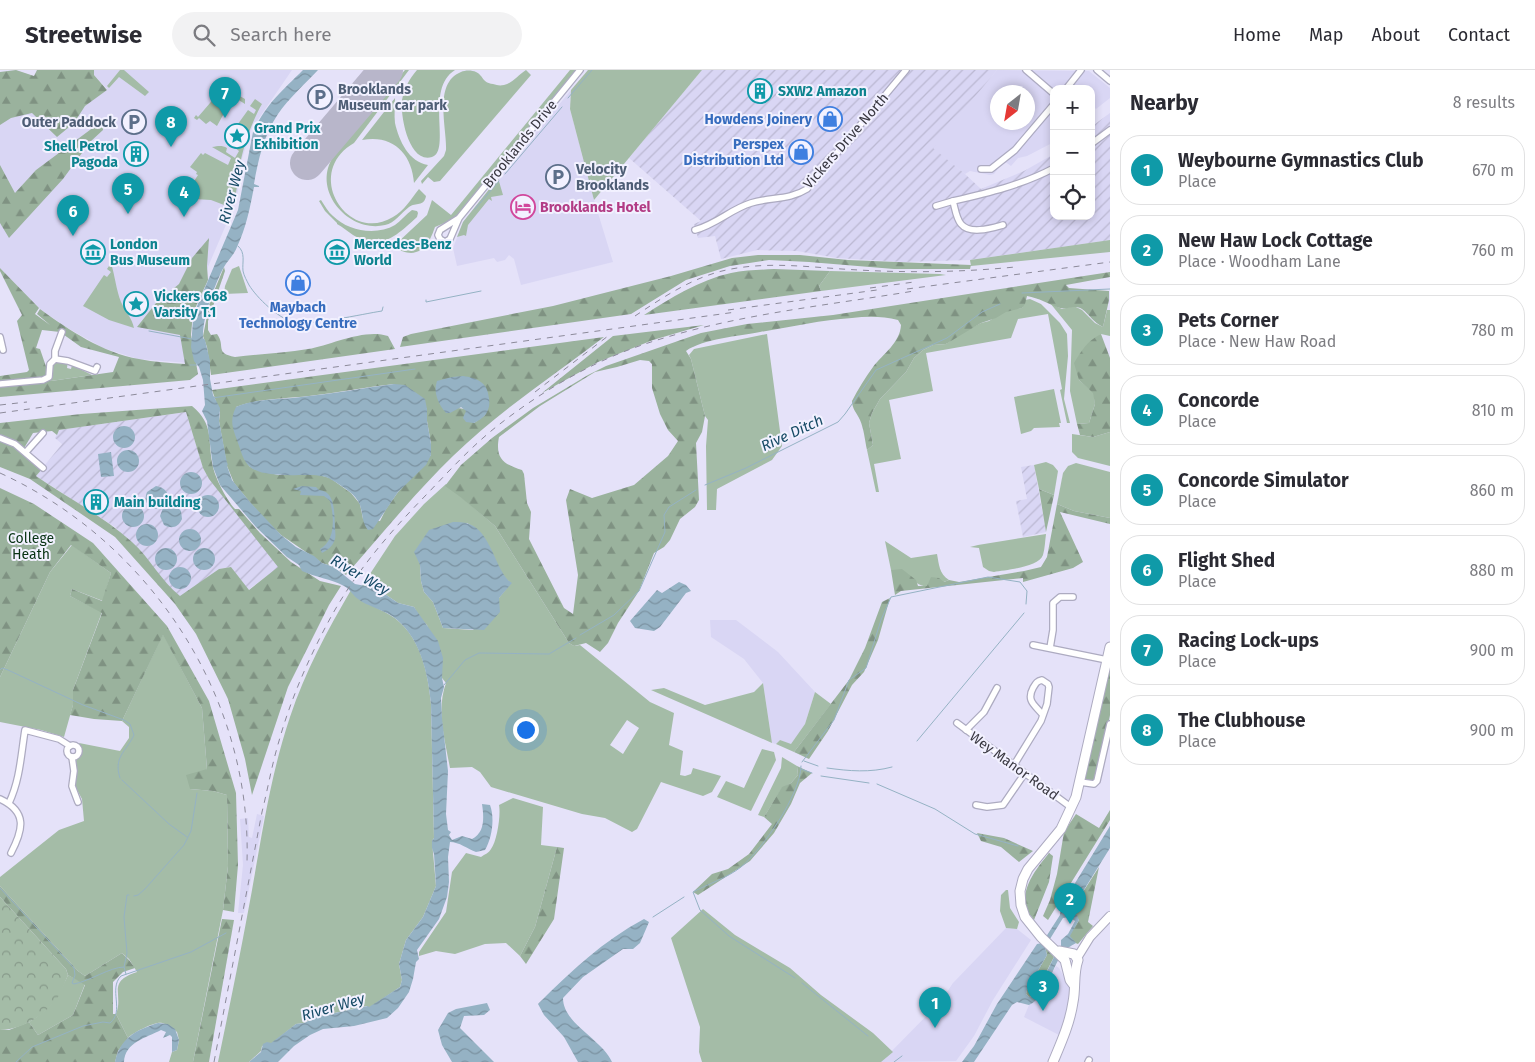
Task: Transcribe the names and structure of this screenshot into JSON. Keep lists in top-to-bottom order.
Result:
{
  "streets": {
    "street": ["Vickers Drive North", "Brooklands Drive", "Wey Manor Road"]
  },
  "water": ["River Wey", "Rive Ditch"],
  "parks": ["College Heath"],
  "places": {
    "building": ["SXW2 Amazon", "Shell Petrol Pagoda", "Main building"],
    "parking": ["Brooklands Museum car park", "Outer Paddock", "Velocity Brooklands"],
    "shop": ["Howdens Joinery", "Perspex Distribution Ltd", "Maybach Technology Centre"],
    "place": ["Grand Prix Exhibition", "Vickers 668 Varsity T.1"],
    "hotel": ["Brooklands Hotel"],
    "museum": ["London Bus Museum", "Mercedes-Benz World"]
  },
  "north": "bottom left",
  "page": {
    "header": "Streetwise",
    "search": "Search here",
    "nav": [
      "Home",
      "Map",
      "About",
      "Contact"
    ],
    "heading": ["Nearby", "8 results"],
    "pins": [
      "7",
      "8",
      "5",
      "4",
      "6",
      "2",
      "3",
      "1"
    ],
    "map_buttons": ["+", "−"],
    "list": [
      {
        "mark": "1",
        "name": "Weybourne Gymnastics Club",
        "note": "Place",
        "value": "670 m"
      },
      {
        "mark": "2",
        "name": "New Haw Lock Cottage",
        "note": "Place · Woodham Lane",
        "value": "760 m"
      },
      {
        "mark": "3",
        "name": "Pets Corner",
        "note": "Place · New Haw Road",
        "value": "780 m"
      },
      {
        "mark": "4",
        "name": "Concorde",
        "note": "Place",
        "value": "810 m"
      },
      {
        "mark": "5",
        "name": "Concorde Simulator",
        "note": "Place",
        "value": "860 m"
      },
      {
        "mark": "6",
        "name": "Flight Shed",
        "note": "Place",
        "value": "880 m"
      },
      {
        "mark": "7",
        "name": "Racing Lock-ups",
        "note": "Place",
        "value": "900 m"
      },
      {
        "mark": "8",
        "name": "The Clubhouse",
        "note": "Place",
        "value": "900 m"
      }
    ]
  }
}
